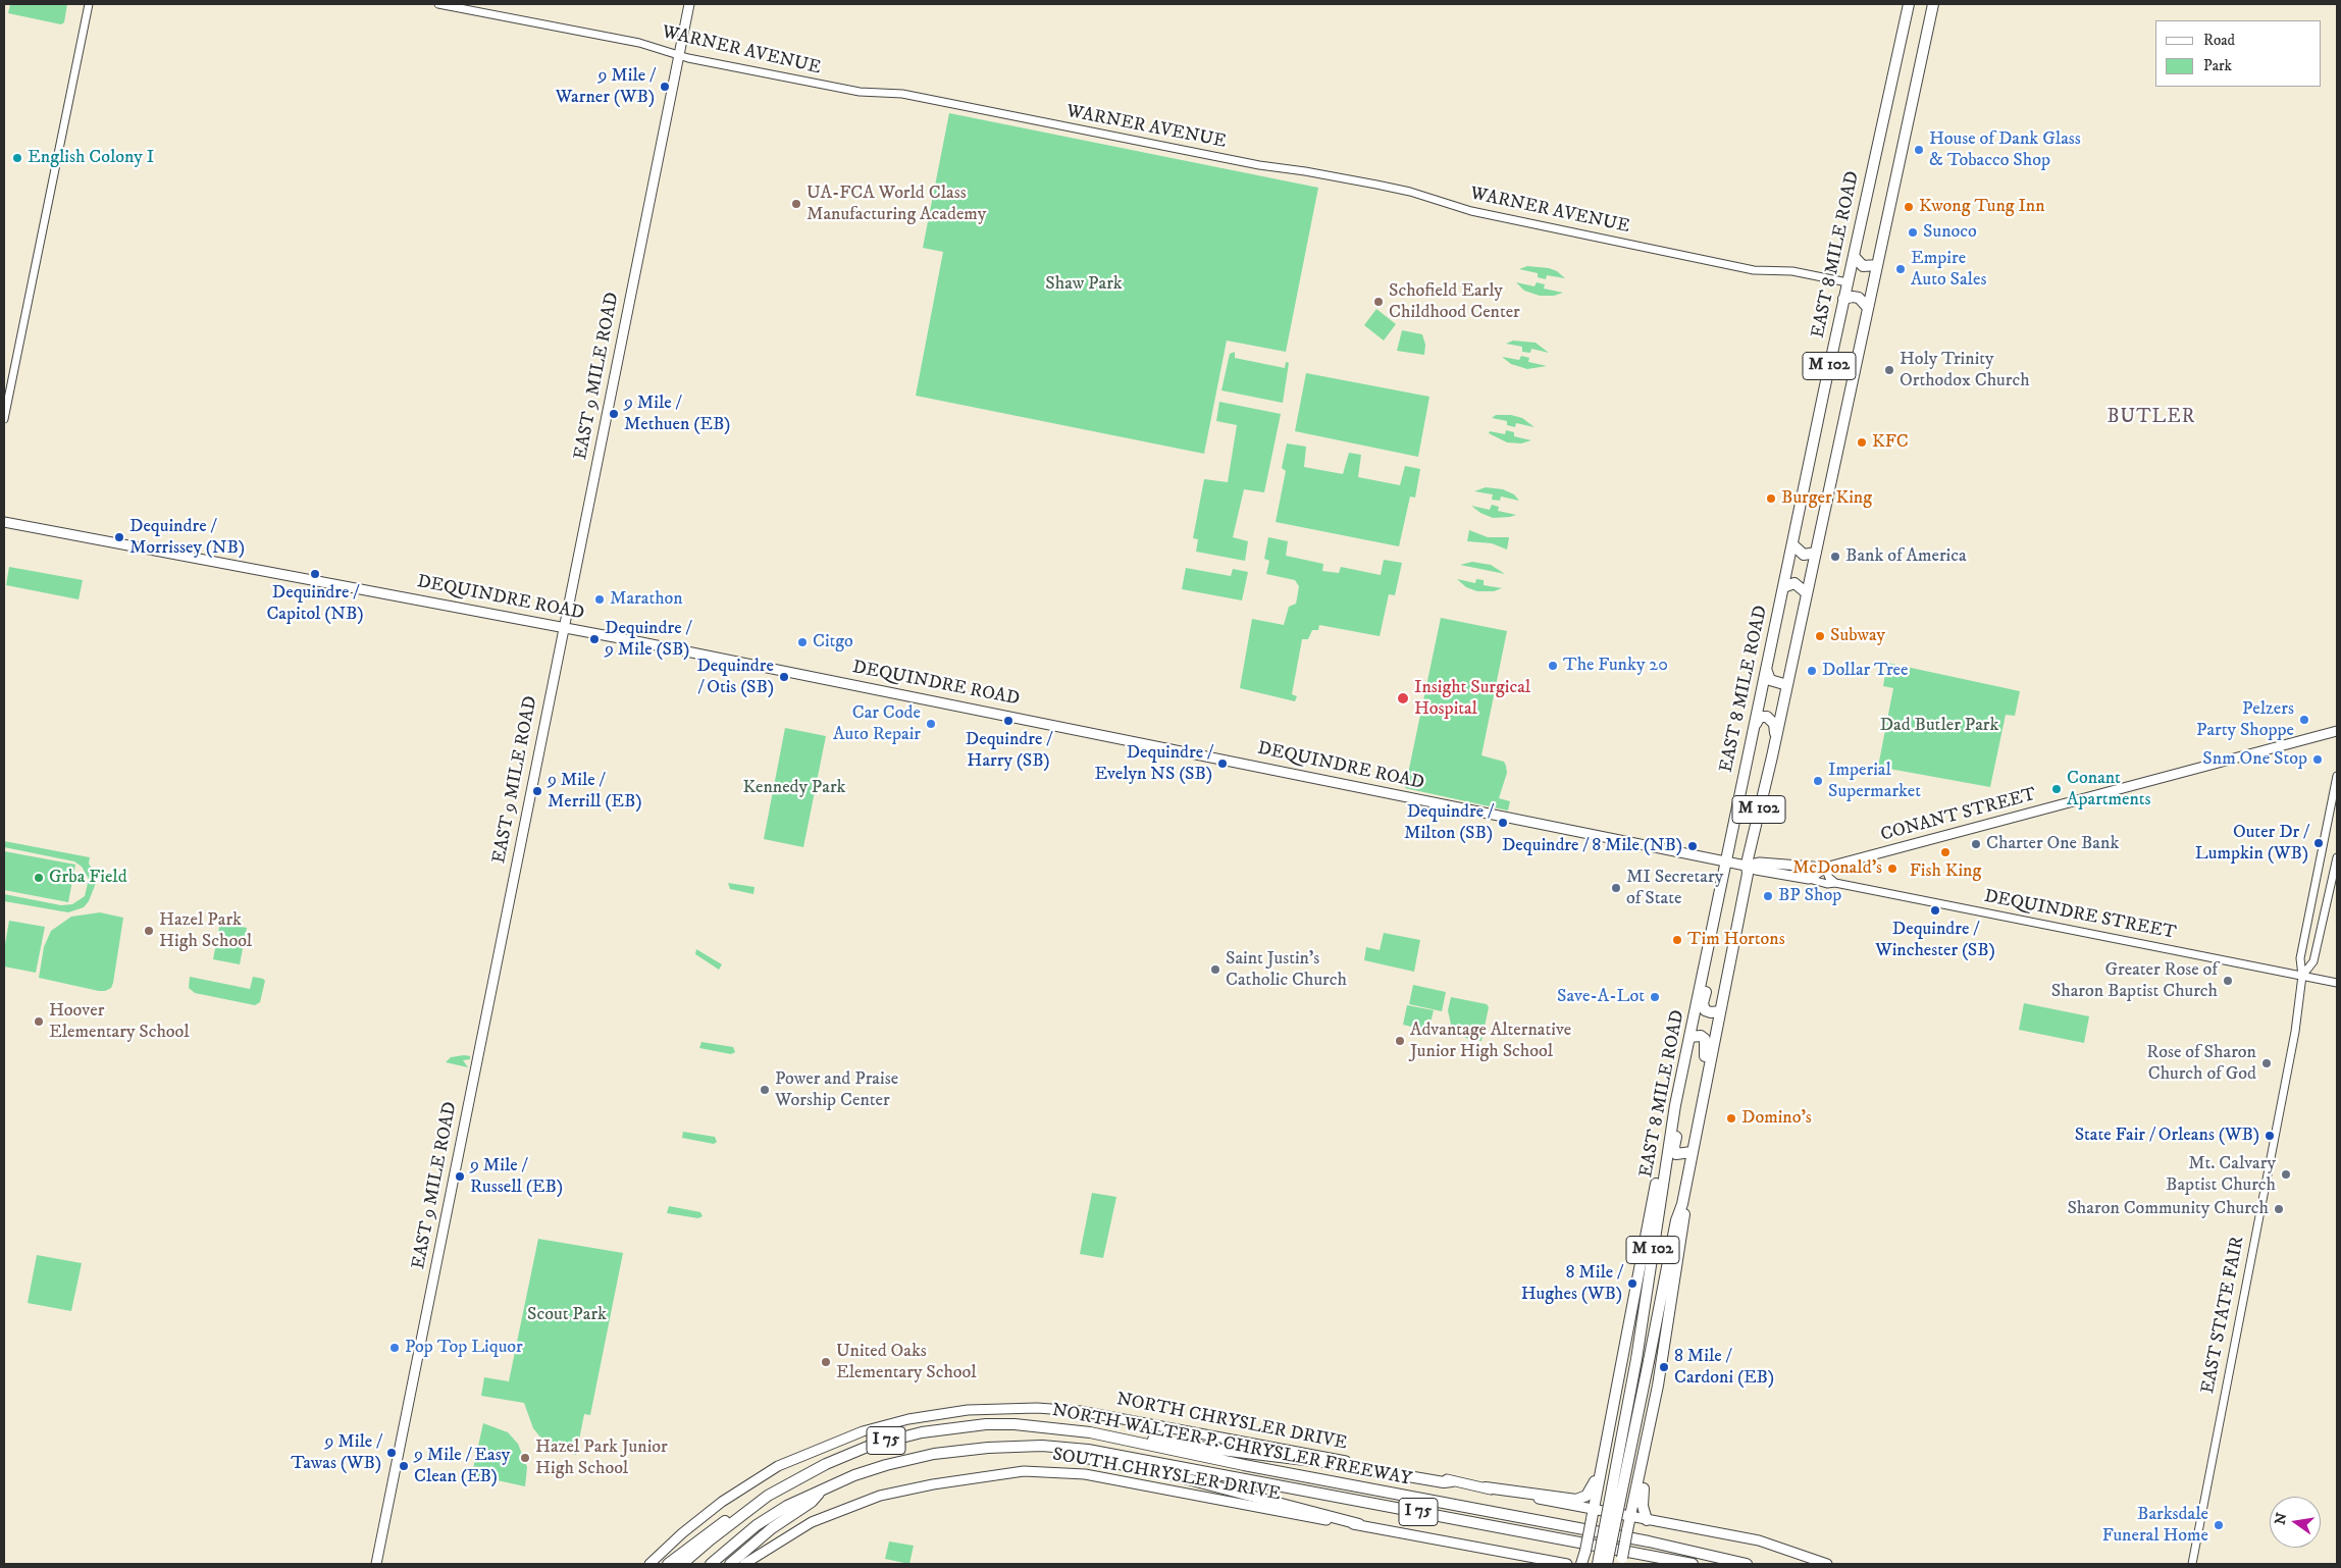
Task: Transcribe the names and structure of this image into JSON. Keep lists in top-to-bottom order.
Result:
{
  "streets": {
    "highway": [
      "EAST 8 MILE ROAD",
      "M 102",
      "I 75",
      "NORTH WALTER P. CHRYSLER FREEWAY"
    ],
    "main road": [
      "EAST 9 MILE ROAD",
      "DEQUINDRE ROAD",
      "CONANT STREET",
      "NORTH CHRYSLER DRIVE",
      "SOUTH CHRYSLER DRIVE"
    ],
    "street": ["WARNER AVENUE", "DEQUINDRE STREET", "EAST STATE FAIR"]
  },
  "crossings": [
    ["WARNER AVENUE", "EAST 8 MILE ROAD"],
    ["WARNER AVENUE", "EAST 9 MILE ROAD"],
    ["EAST 8 MILE ROAD", "DEQUINDRE ROAD"],
    ["M 102", "DEQUINDRE ROAD"],
    ["M 102", "CONANT STREET"],
    ["EAST 9 MILE ROAD", "DEQUINDRE ROAD"],
    ["DEQUINDRE ROAD", "CONANT STREET"],
    ["CONANT STREET", "DEQUINDRE STREET"],
    ["DEQUINDRE STREET", "EAST STATE FAIR"]
  ],
  "districts": ["BUTLER"],
  "parks": [
    "Shaw Park",
    "Dad Butler Park",
    "Kennedy Park",
    "Scout Park"
  ],
  "places": [
    "9 Mile / Warner (WB)",
    "House of Dank Glass & Tobacco Shop",
    "English Colony I",
    "UA-FCA World Class Manufacturing Academy",
    "Kwong Tung Inn",
    "Sunoco",
    "Empire Auto Sales",
    "Schofield Early Childhood Center",
    "Holy Trinity Orthodox Church",
    "9 Mile / Methuen (EB)",
    "KFC",
    "Burger King",
    "Dequindre / Morrissey (NB)",
    "Bank of America",
    "Dequindre / Capitol (NB)",
    "Marathon",
    "Subway",
    "Dequindre / 9 Mile (SB)",
    "Citgo",
    "The Funky 20",
    "Dollar Tree",
    "Dequindre / Otis (SB)",
    "Insight Surgical Hospital",
    "Pelzers Party Shoppe",
    "Dequindre / Harry (SB)",
    "Car Code Auto Repair",
    "Snm One Stop",
    "Dequindre / Evelyn NS (SB)",
    "Imperial Supermarket",
    "Conant Apartments",
    "9 Mile / Merrill (EB)",
    "Dequindre / Milton (SB)",
    "Outer Dr / Lumpkin (WB)",
    "Charter One Bank",
    "Dequindre / 8 Mile (NB)",
    "Fish King",
    "McDonald's",
    "Grba Field",
    "MI Secretary of State",
    "BP Shop",
    "Dequindre / Winchester (SB)",
    "Hazel Park High School",
    "Tim Hortons",
    "Saint Justin's Catholic Church",
    "Greater Rose of Sharon Baptist Church",
    "Save-A-Lot",
    "Hoover Elementary School",
    "Advantage Alternative Junior High School",
    "Rose of Sharon Church of God",
    "Power and Praise Worship Center",
    "Domino's",
    "State Fair / Orleans (WB)",
    "Mt. Calvary Baptist Church",
    "9 Mile / Russell (EB)",
    "Sharon Community Church",
    "8 Mile / Hughes (WB)",
    "Pop Top Liquor",
    "United Oaks Elementary School",
    "8 Mile / Cardoni (EB)",
    "9 Mile / Tawas (WB)",
    "Hazel Park Junior High School",
    "9 Mile / Easy Clean (EB)",
    "Barksdale Funeral Home"
  ],
  "legend": ["Road", "Park"],
  "north": "left"
}
